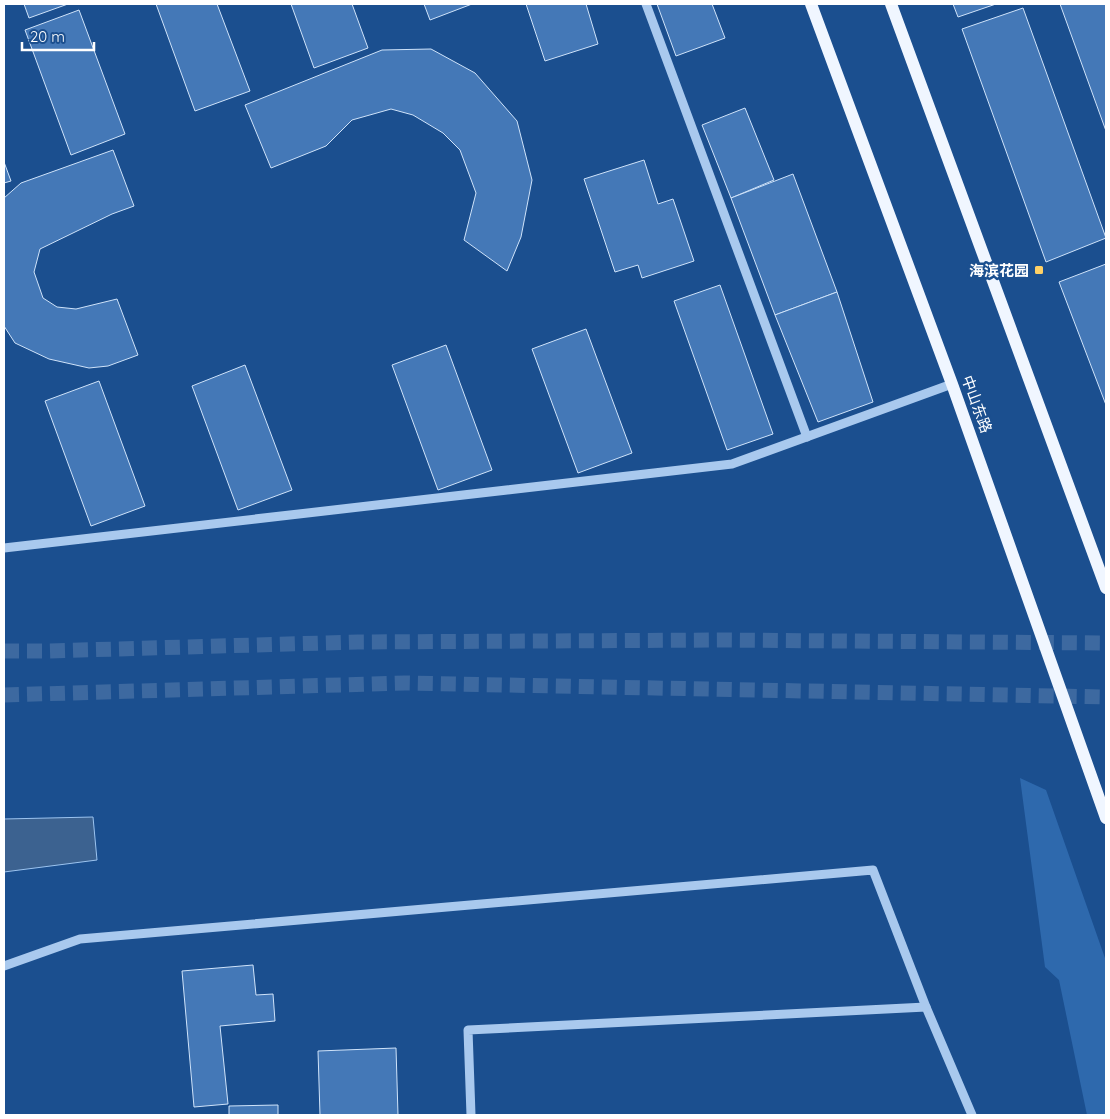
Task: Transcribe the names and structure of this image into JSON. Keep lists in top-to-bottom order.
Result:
{
  "streets": {
    "main road": ["中山东路"]
  },
  "places": {
    "transit": ["海滨花园"]
  },
  "scale_bar": "20 m"
}
